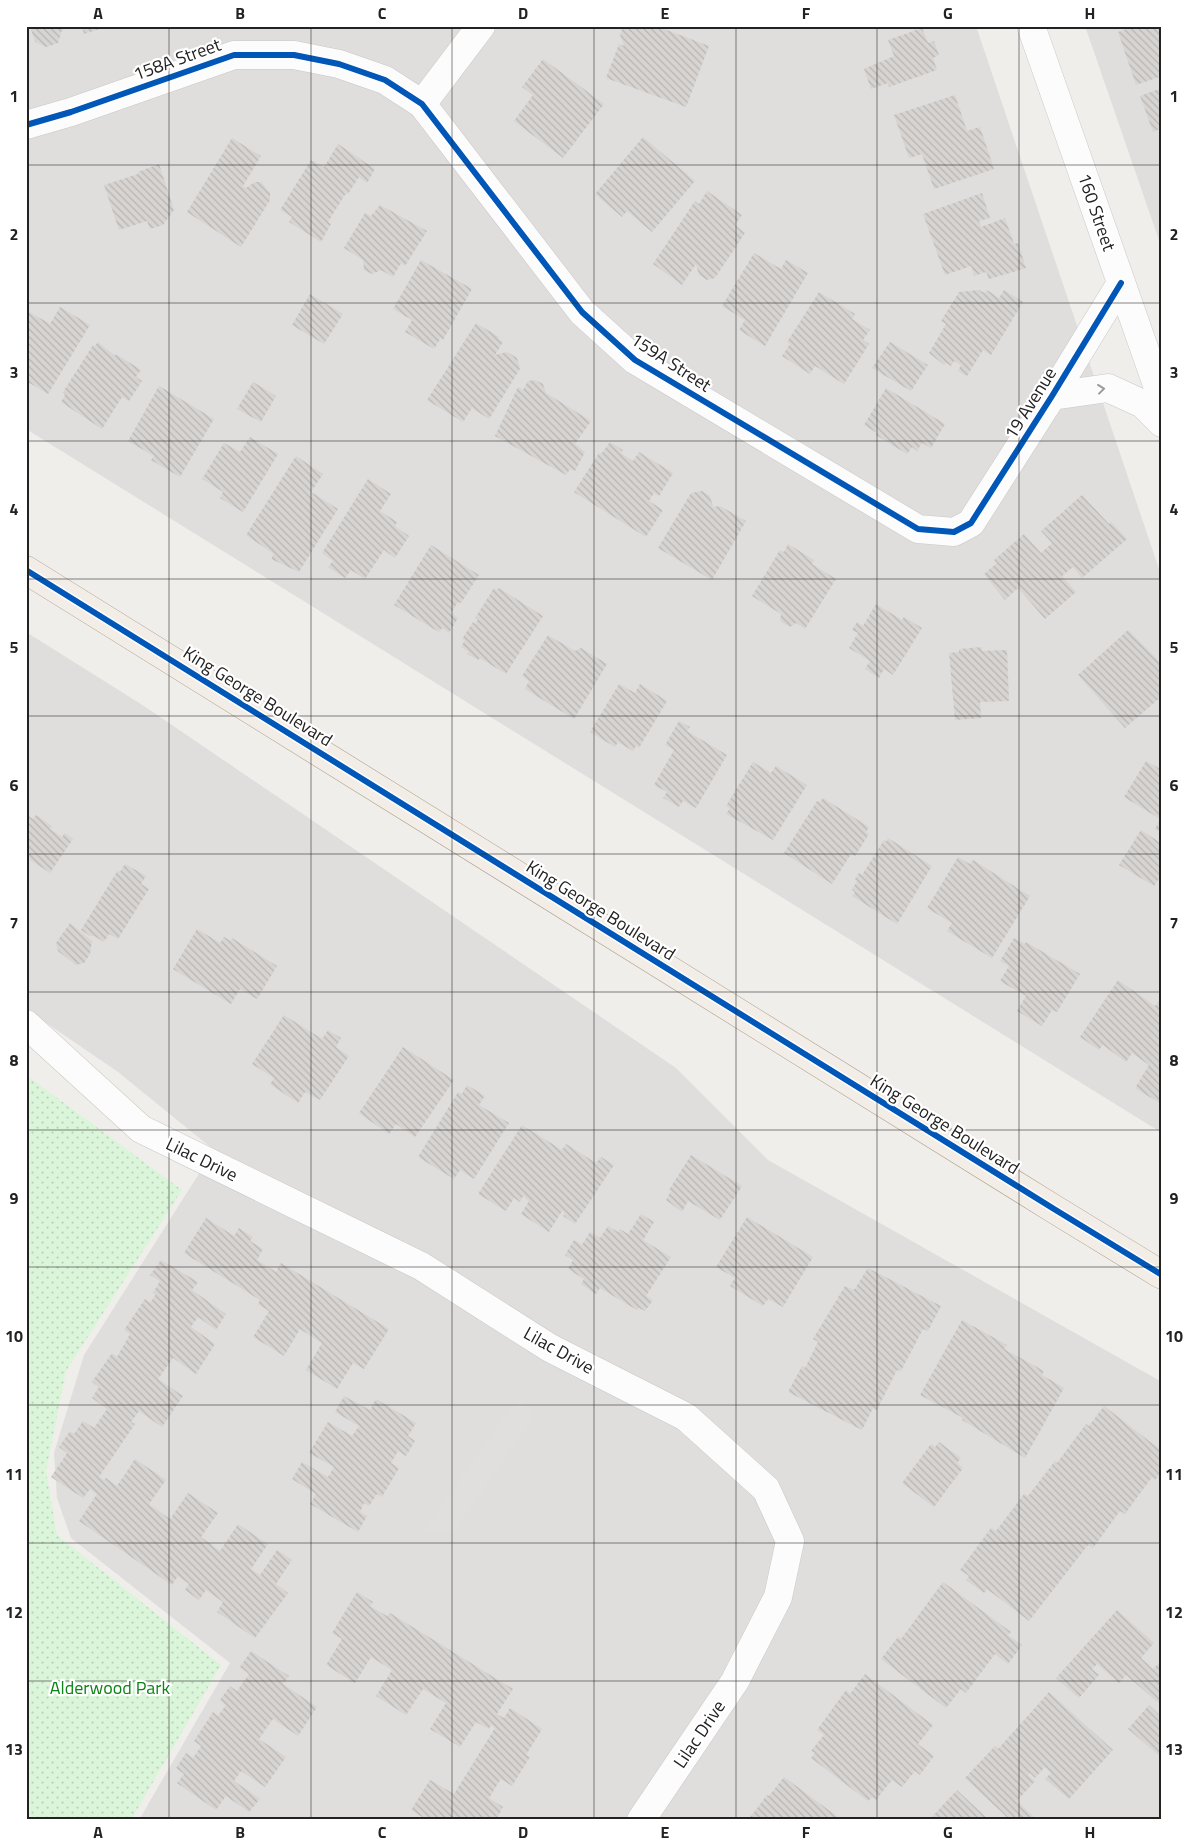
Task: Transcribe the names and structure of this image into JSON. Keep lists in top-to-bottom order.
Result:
{
  "streets": {
    "main road": ["King George Boulevard"],
    "street": [
      "158A Street",
      "160 Street",
      "159A Street",
      "19 Avenue",
      "Lilac Drive"
    ]
  },
  "crossings": [
    ["158A Street", "159A Street"],
    ["160 Street", "19 Avenue"],
    ["159A Street", "19 Avenue"]
  ],
  "parks": ["Alderwood Park"],
  "grid": {
    "columns": [
      "A",
      "B",
      "C",
      "D",
      "E",
      "F",
      "G",
      "H"
    ],
    "rows": [
      "1",
      "2",
      "3",
      "4",
      "5",
      "6",
      "7",
      "8",
      "9",
      "10",
      "11",
      "12",
      "13"
    ]
  }
}
